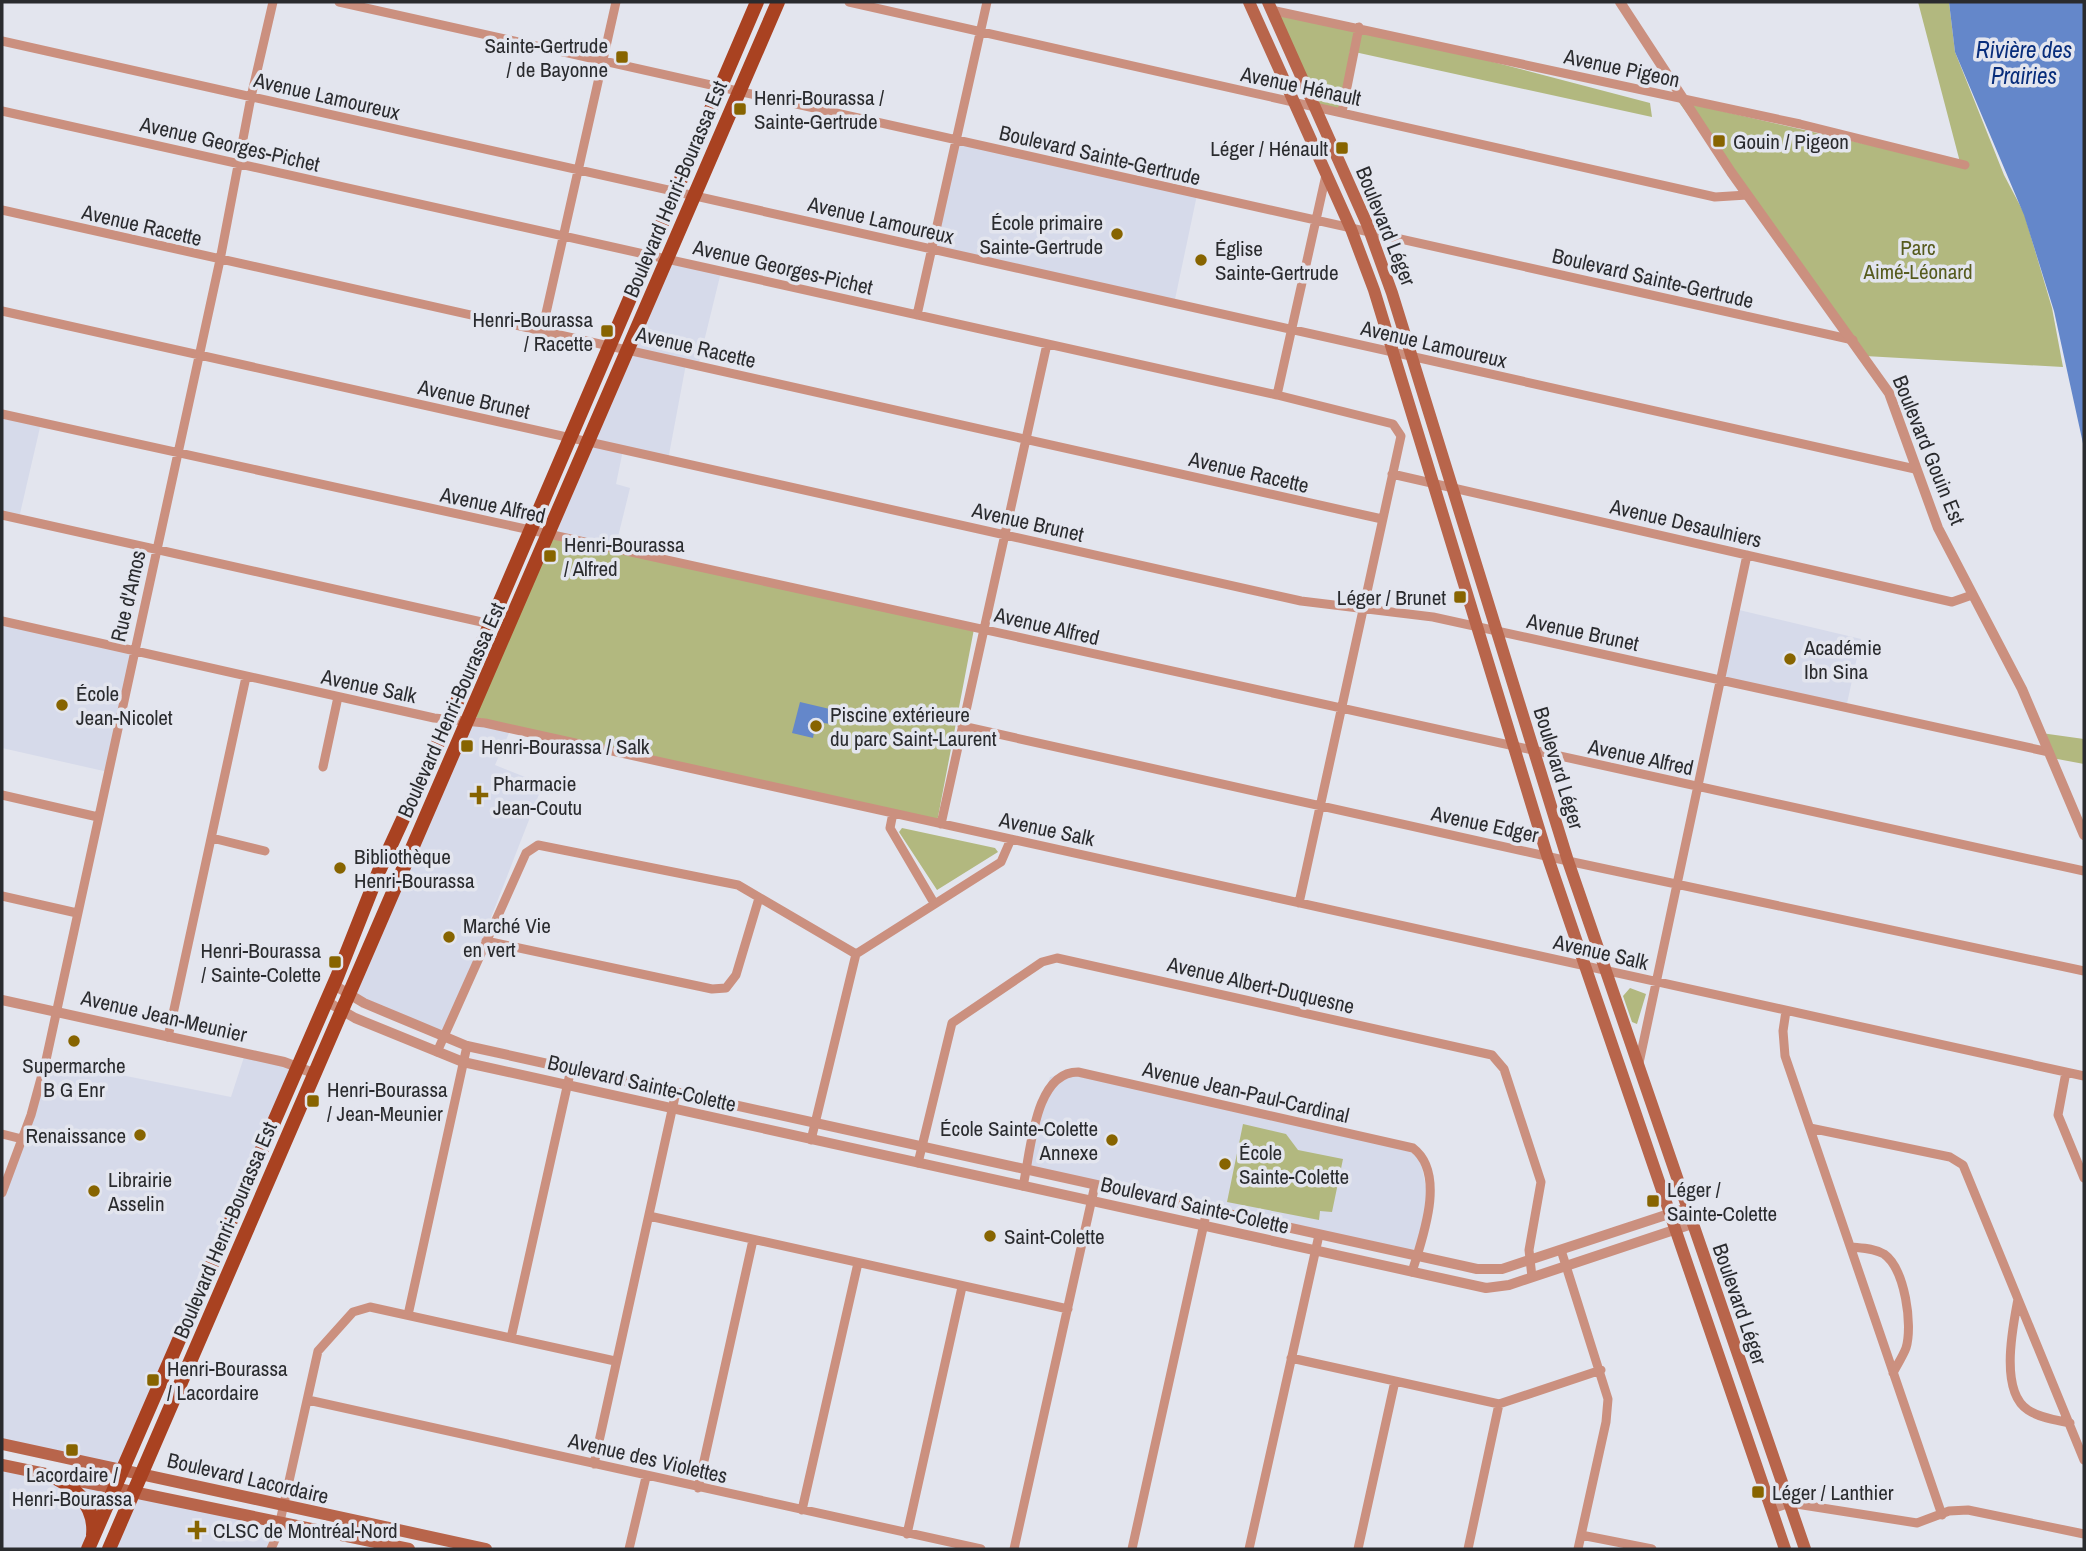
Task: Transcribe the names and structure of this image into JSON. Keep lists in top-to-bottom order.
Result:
{
  "streets": {
    "main road": ["Boulevard Henri-Bourassa Est", "Boulevard Léger", "Boulevard Lacordaire"],
    "street": [
      "Avenue Pigeon",
      "Avenue Hénault",
      "Avenue Lamoureux",
      "Avenue Georges-Pichet",
      "Boulevard Sainte-Gertrude",
      "Avenue Racette",
      "Avenue Brunet",
      "Boulevard Gouin Est",
      "Avenue Alfred",
      "Avenue Desaulniers",
      "Rue d'Amos",
      "Avenue Salk",
      "Avenue Edger",
      "Avenue Albert-Duquesne",
      "Avenue Jean-Meunier",
      "Boulevard Sainte-Colette",
      "Avenue Jean-Paul-Cardinal",
      "Avenue des Violettes"
    ]
  },
  "crossings": [
    ["Avenue Pigeon", "Boulevard Léger"],
    ["Avenue Pigeon", "Boulevard Gouin Est"],
    ["Avenue Hénault", "Boulevard Léger"],
    ["Avenue Hénault", "Boulevard Gouin Est"],
    ["Avenue Lamoureux", "Boulevard Henri-Bourassa Est"],
    ["Avenue Lamoureux", "Boulevard Léger"],
    ["Avenue Lamoureux", "Boulevard Gouin Est"],
    ["Avenue Lamoureux", "Rue d'Amos"],
    ["Avenue Georges-Pichet", "Boulevard Henri-Bourassa Est"],
    ["Avenue Georges-Pichet", "Avenue Desaulniers"],
    ["Avenue Georges-Pichet", "Rue d'Amos"],
    ["Boulevard Sainte-Gertrude", "Boulevard Henri-Bourassa Est"],
    ["Boulevard Sainte-Gertrude", "Boulevard Léger"],
    ["Boulevard Sainte-Gertrude", "Boulevard Gouin Est"],
    ["Boulevard Henri-Bourassa Est", "Avenue Racette"],
    ["Boulevard Henri-Bourassa Est", "Avenue Brunet"],
    ["Boulevard Henri-Bourassa Est", "Avenue Alfred"],
    ["Boulevard Henri-Bourassa Est", "Avenue Salk"],
    ["Boulevard Henri-Bourassa Est", "Avenue Jean-Meunier"],
    ["Boulevard Henri-Bourassa Est", "Boulevard Sainte-Colette"],
    ["Boulevard Henri-Bourassa Est", "Boulevard Lacordaire"],
    ["Avenue Racette", "Rue d'Amos"],
    ["Boulevard Léger", "Avenue Brunet"],
    ["Boulevard Léger", "Avenue Alfred"],
    ["Boulevard Léger", "Avenue Desaulniers"],
    ["Boulevard Léger", "Avenue Salk"],
    ["Boulevard Léger", "Avenue Edger"],
    ["Boulevard Léger", "Boulevard Sainte-Colette"],
    ["Avenue Brunet", "Boulevard Gouin Est"],
    ["Avenue Brunet", "Rue d'Amos"],
    ["Boulevard Gouin Est", "Avenue Desaulniers"],
    ["Avenue Alfred", "Rue d'Amos"],
    ["Rue d'Amos", "Avenue Salk"],
    ["Rue d'Amos", "Avenue Jean-Meunier"],
    ["Avenue Albert-Duquesne", "Boulevard Sainte-Colette"],
    ["Boulevard Sainte-Colette", "Avenue Jean-Paul-Cardinal"]
  ],
  "water": ["Rivière des Prairies"],
  "parks": ["Parc Aimé-Léonard"],
  "places": {
    "transit": [
      "Sainte-Gertrude / de Bayonne",
      "Henri-Bourassa / Sainte-Gertrude",
      "Gouin / Pigeon",
      "Léger / Hénault",
      "Henri-Bourassa / Racette",
      "Henri-Bourassa / Alfred",
      "Léger / Brunet",
      "Henri-Bourassa / Salk",
      "Henri-Bourassa / Sainte-Colette",
      "Henri-Bourassa / Jean-Meunier",
      "Léger / Sainte-Colette",
      "Henri-Bourassa / Lacordaire",
      "Lacordaire / Henri-Bourassa",
      "Léger / Lanthier"
    ],
    "other": [
      "École primaire Sainte-Gertrude",
      "Église Sainte-Gertrude",
      "Académie Ibn Sina",
      "École Jean-Nicolet",
      "Piscine extérieure du parc Saint-Laurent",
      "Bibliothèque Henri-Bourassa",
      "Marché Vie en vert",
      "Supermarche B G Enr",
      "Renaissance",
      "École Sainte-Colette Annexe",
      "École Sainte-Colette",
      "Librairie Asselin",
      "Saint-Colette"
    ],
    "health": ["Pharmacie Jean-Coutu", "CLSC de Montréal-Nord"]
  }
}
